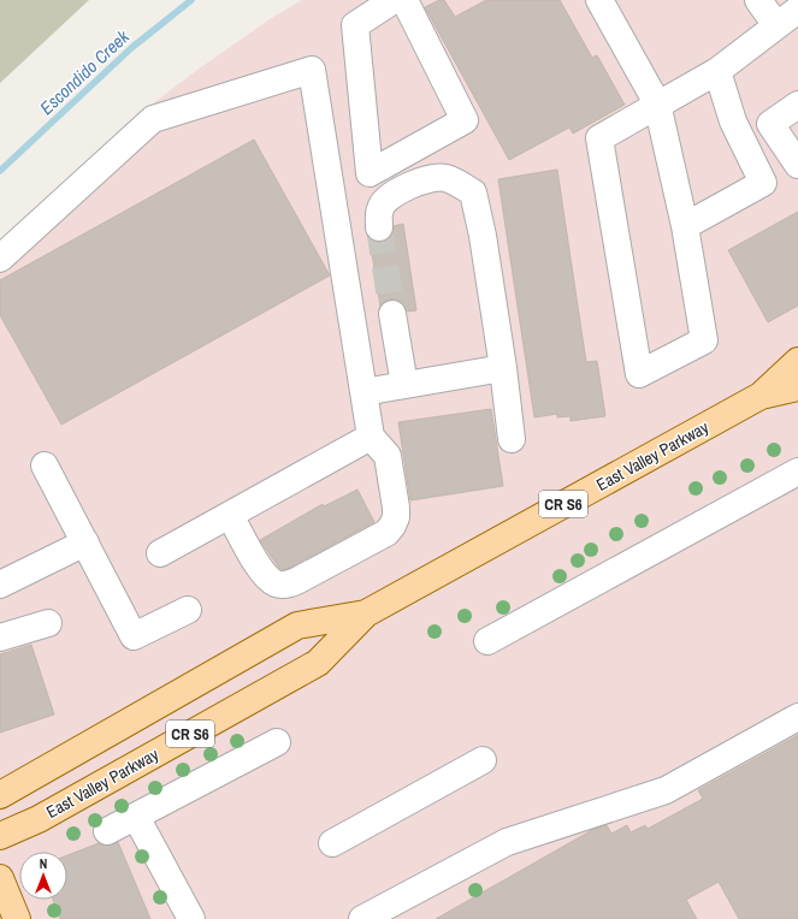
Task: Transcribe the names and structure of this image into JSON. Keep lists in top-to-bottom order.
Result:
{
  "streets": {
    "main road": ["East Valley Parkway", "CR S6"]
  },
  "water": ["Escondido Creek"],
  "north": "top"
}
